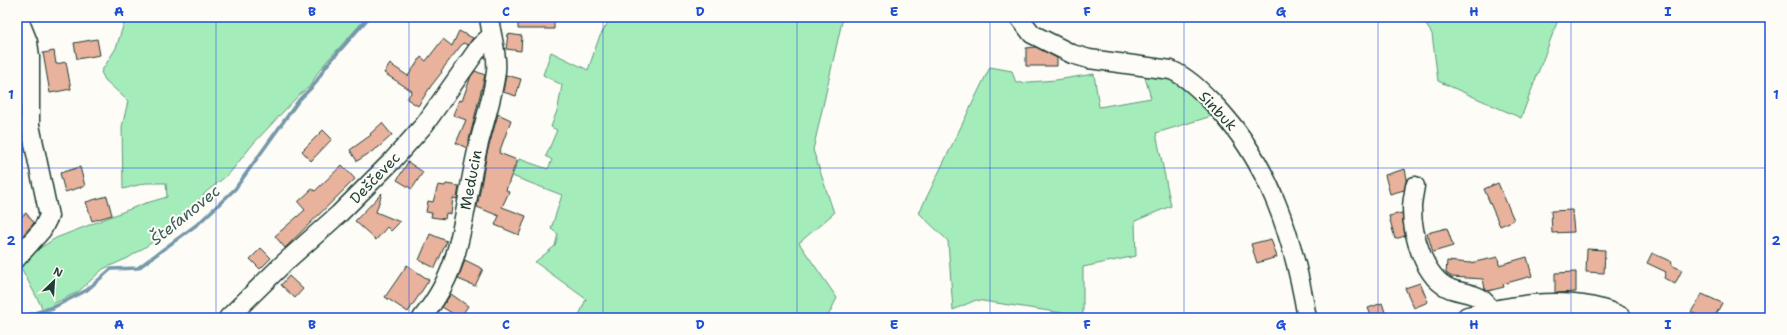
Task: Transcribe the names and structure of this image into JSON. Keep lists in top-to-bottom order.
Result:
{
  "streets": {
    "street": ["Sinbuk", "Deščevec", "Meducin"]
  },
  "crossings": [
    ["Deščevec", "Meducin"]
  ],
  "water": ["Štefanovec"],
  "north": "top right",
  "grid": {
    "columns": [
      "A",
      "B",
      "C",
      "D",
      "E",
      "F",
      "G",
      "H",
      "I"
    ],
    "rows": ["1", "2"]
  }
}
